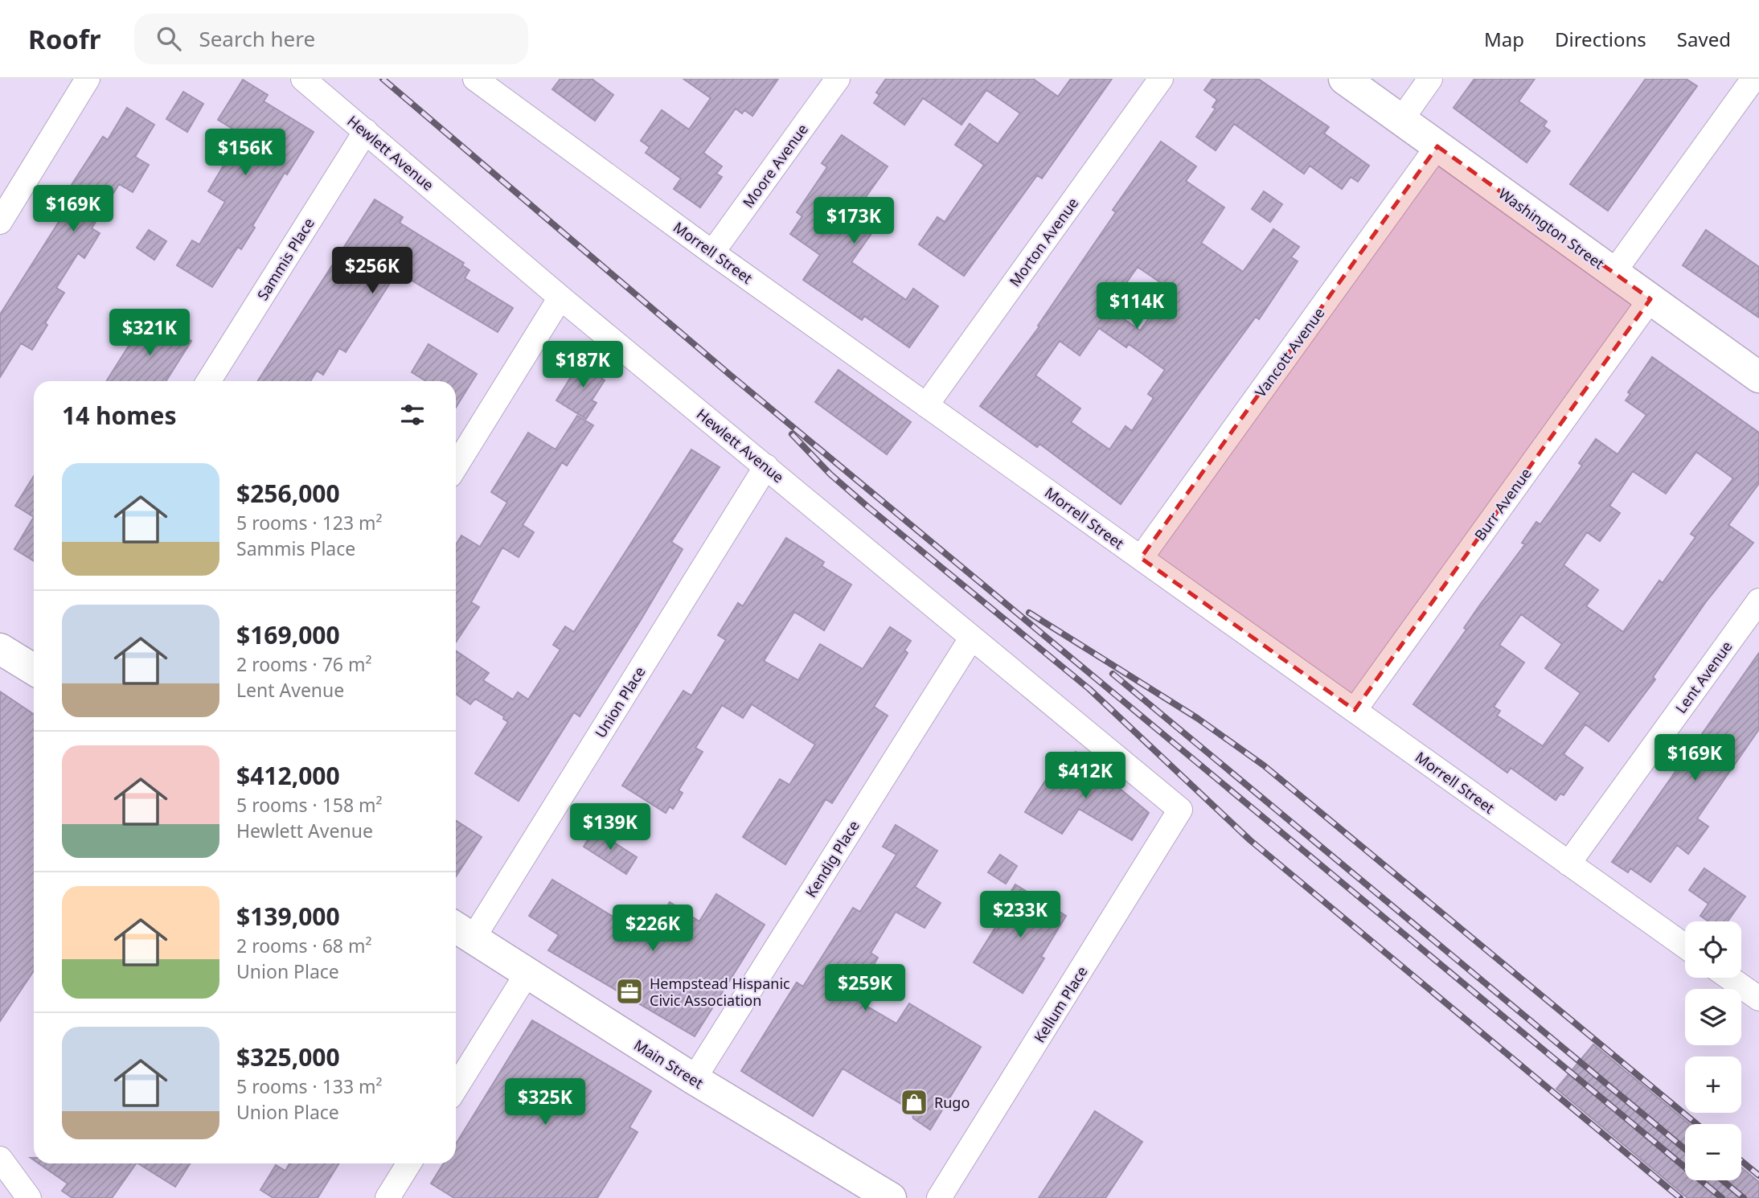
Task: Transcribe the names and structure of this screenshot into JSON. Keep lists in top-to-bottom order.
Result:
{
  "streets": {
    "street": [
      "Hewlett Avenue",
      "Moore Avenue",
      "Washington Street",
      "Morton Avenue",
      "Morrell Street",
      "Sammis Place",
      "Vancott Avenue",
      "Burr Avenue",
      "Lent Avenue",
      "Union Place",
      "Kendig Place",
      "Kellum Place",
      "Main Street"
    ]
  },
  "crossings": [
    ["Hewlett Avenue", "Sammis Place"],
    ["Hewlett Avenue", "Union Place"],
    ["Hewlett Avenue", "Kendig Place"],
    ["Hewlett Avenue", "Kellum Place"],
    ["Moore Avenue", "Morrell Street"],
    ["Washington Street", "Vancott Avenue"],
    ["Washington Street", "Burr Avenue"],
    ["Morton Avenue", "Morrell Street"],
    ["Morrell Street", "Vancott Avenue"],
    ["Morrell Street", "Burr Avenue"],
    ["Morrell Street", "Lent Avenue"],
    ["Union Place", "Main Street"],
    ["Kendig Place", "Main Street"]
  ],
  "places": {
    "office": ["Hempstead Hispanic Civic Association"],
    "shop": ["Rugo"]
  },
  "page": {
    "header": "Roofr",
    "search": "Search here",
    "nav": ["Map", "Directions", "Saved"],
    "price": [
      "$156K",
      "$169K",
      "$173K",
      "$256K",
      "$114K",
      "$321K",
      "$187K",
      "$169K",
      "$412K",
      "$139K",
      "$233K",
      "$226K",
      "$259K",
      "$325K"
    ],
    "heading": "14 homes",
    "list": [
      {
        "name": "$256,000",
        "note": "5 rooms · 123 m² · Sammis Place"
      },
      {
        "name": "$169,000",
        "note": "2 rooms · 76 m² · Lent Avenue"
      },
      {
        "name": "$412,000",
        "note": "5 rooms · 158 m² · Hewlett Avenue"
      },
      {
        "name": "$139,000",
        "note": "2 rooms · 68 m² · Union Place"
      },
      {
        "name": "$325,000",
        "note": "5 rooms · 133 m² · Union Place"
      }
    ],
    "map_buttons": ["+", "−"]
  }
}
